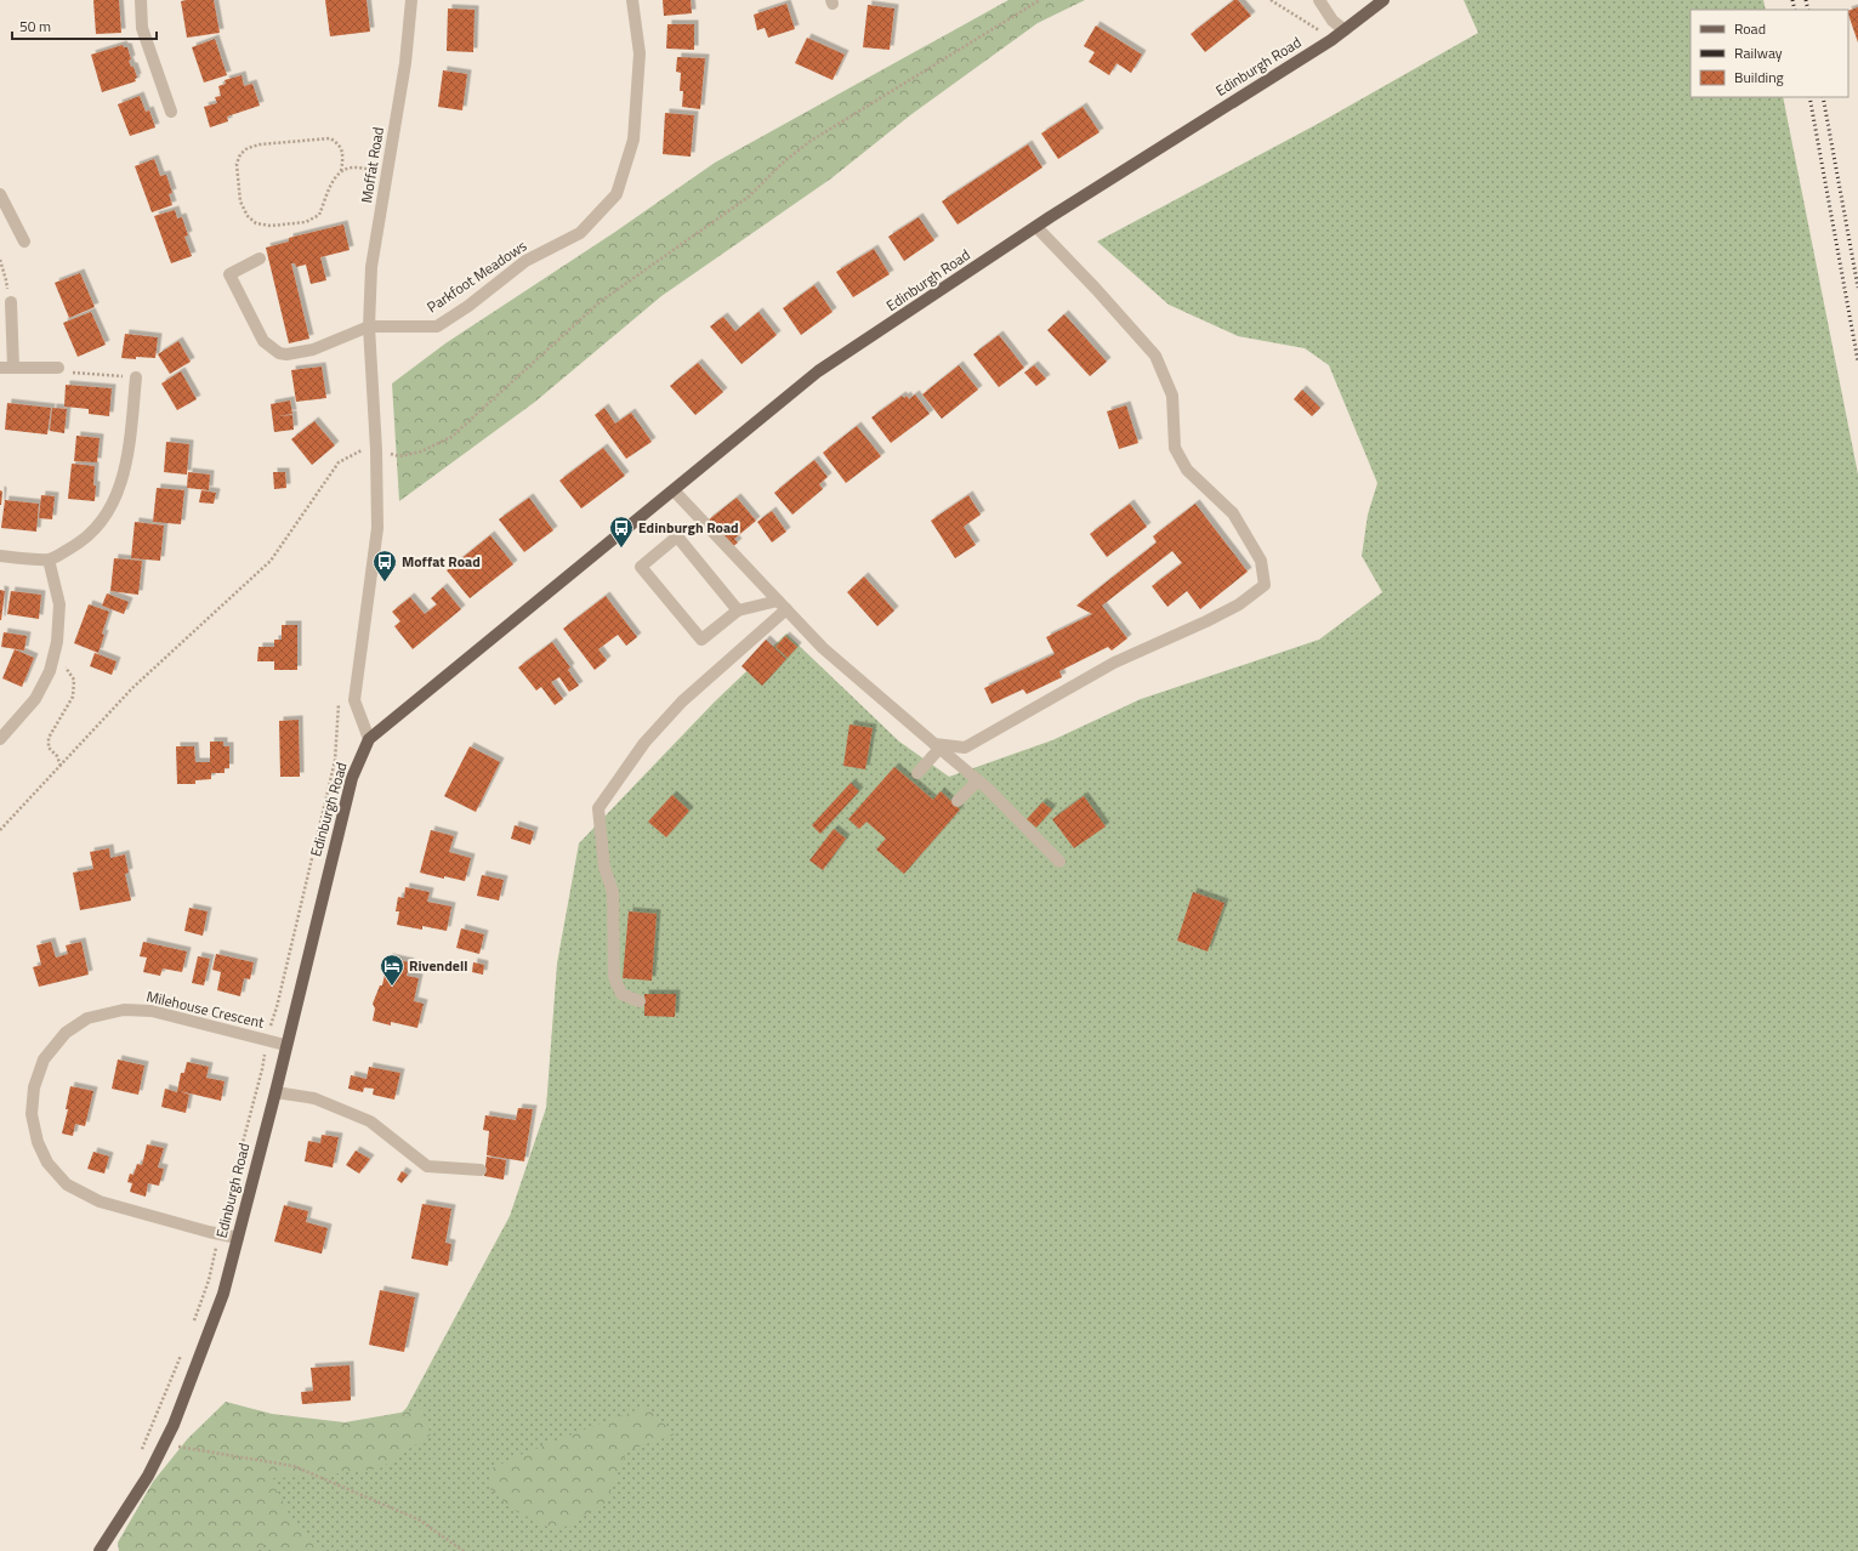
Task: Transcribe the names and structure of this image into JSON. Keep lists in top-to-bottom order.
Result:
{
  "streets": {
    "main road": ["Edinburgh Road"],
    "street": ["Moffat Road", "Parkfoot Meadows", "Milehouse Crescent"]
  },
  "crossings": [
    ["Edinburgh Road", "Moffat Road"],
    ["Edinburgh Road", "Milehouse Crescent"],
    ["Moffat Road", "Parkfoot Meadows"]
  ],
  "places": {
    "bus stop": ["Edinburgh Road", "Moffat Road"],
    "hotel": ["Rivendell"]
  },
  "legend": ["Road", "Railway", "Building"],
  "scale_bar": "50 m"
}
